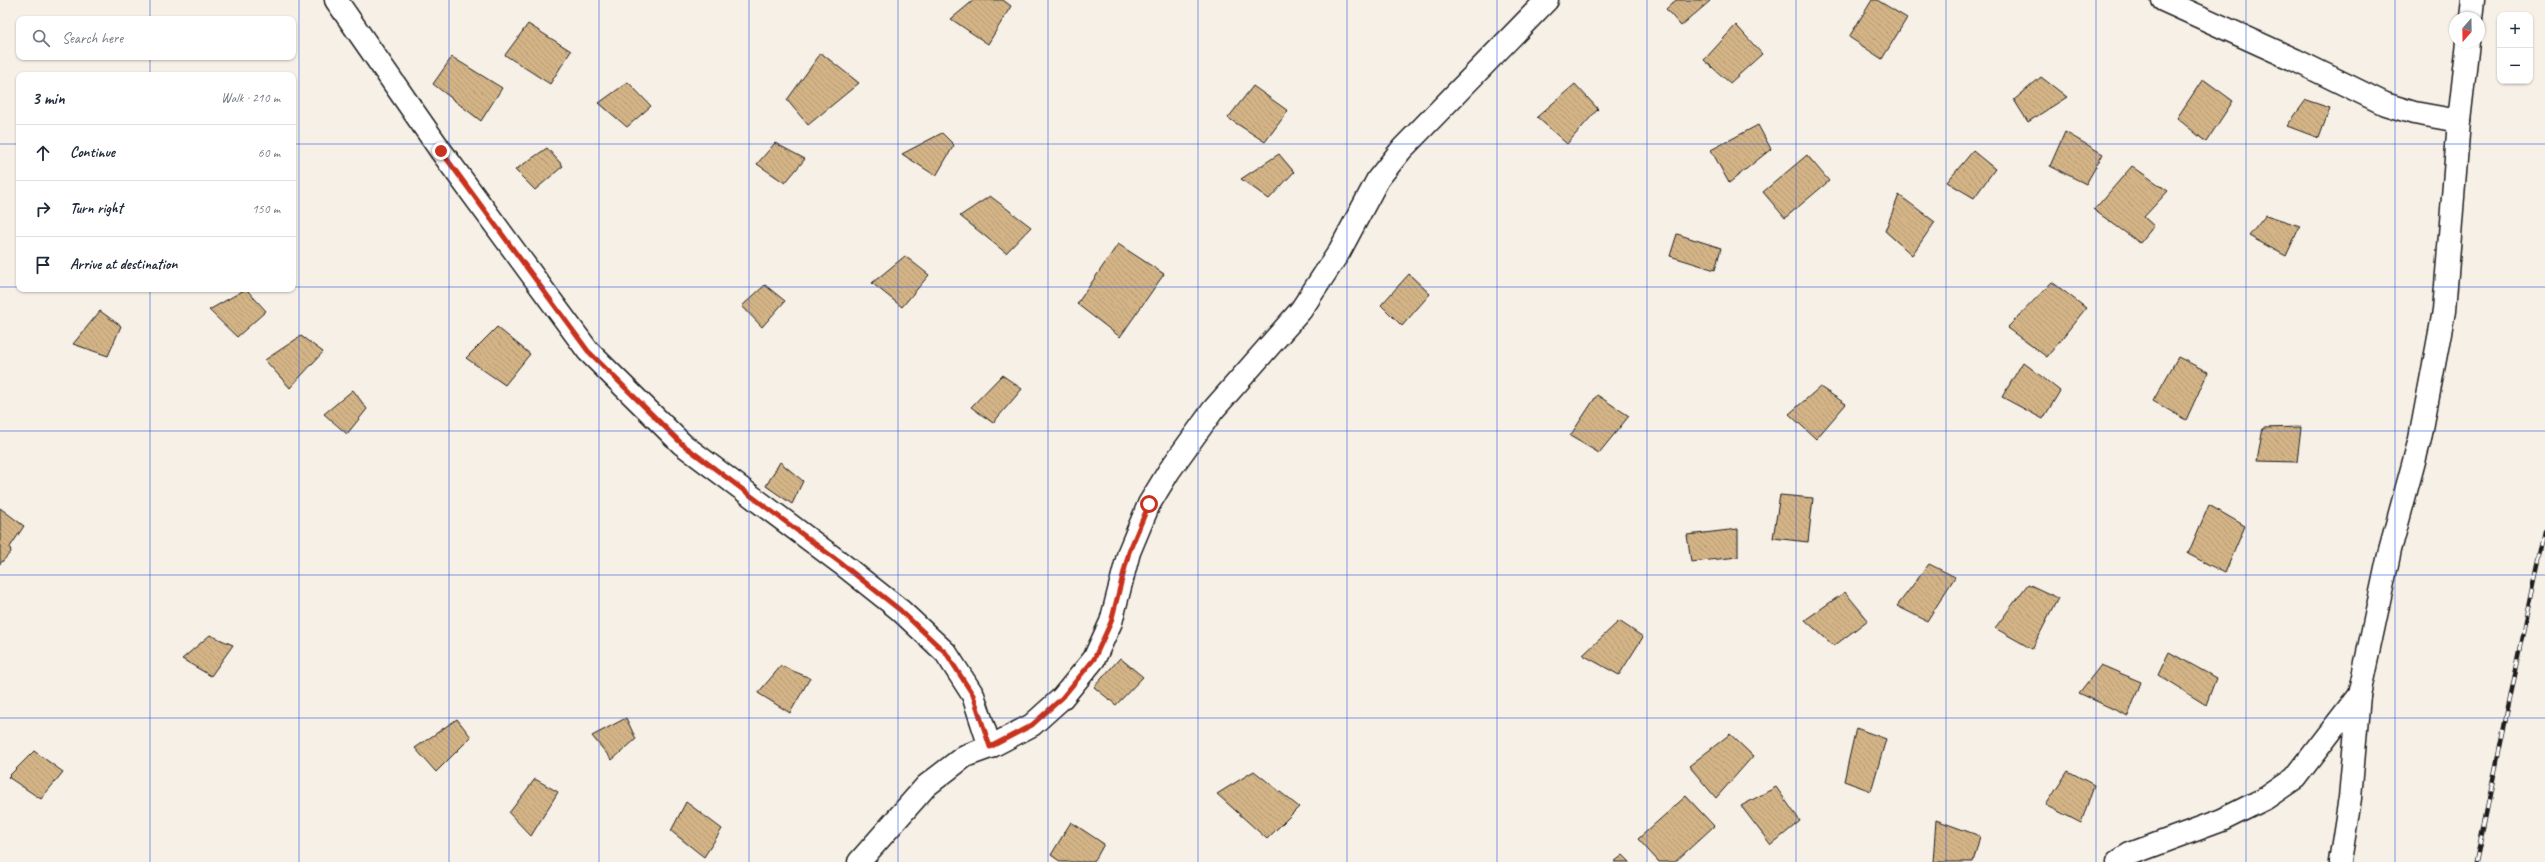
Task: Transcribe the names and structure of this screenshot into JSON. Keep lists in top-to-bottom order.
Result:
{
  "north": "bottom",
  "page": {
    "map_buttons": ["+", "−"],
    "search": "Search here",
    "heading": ["3 min", "Walk · 210 m"],
    "list": [
      ["Continue", "60 m"],
      ["Turn right", "150 m"],
      "Arrive at destination"
    ]
  }
}
